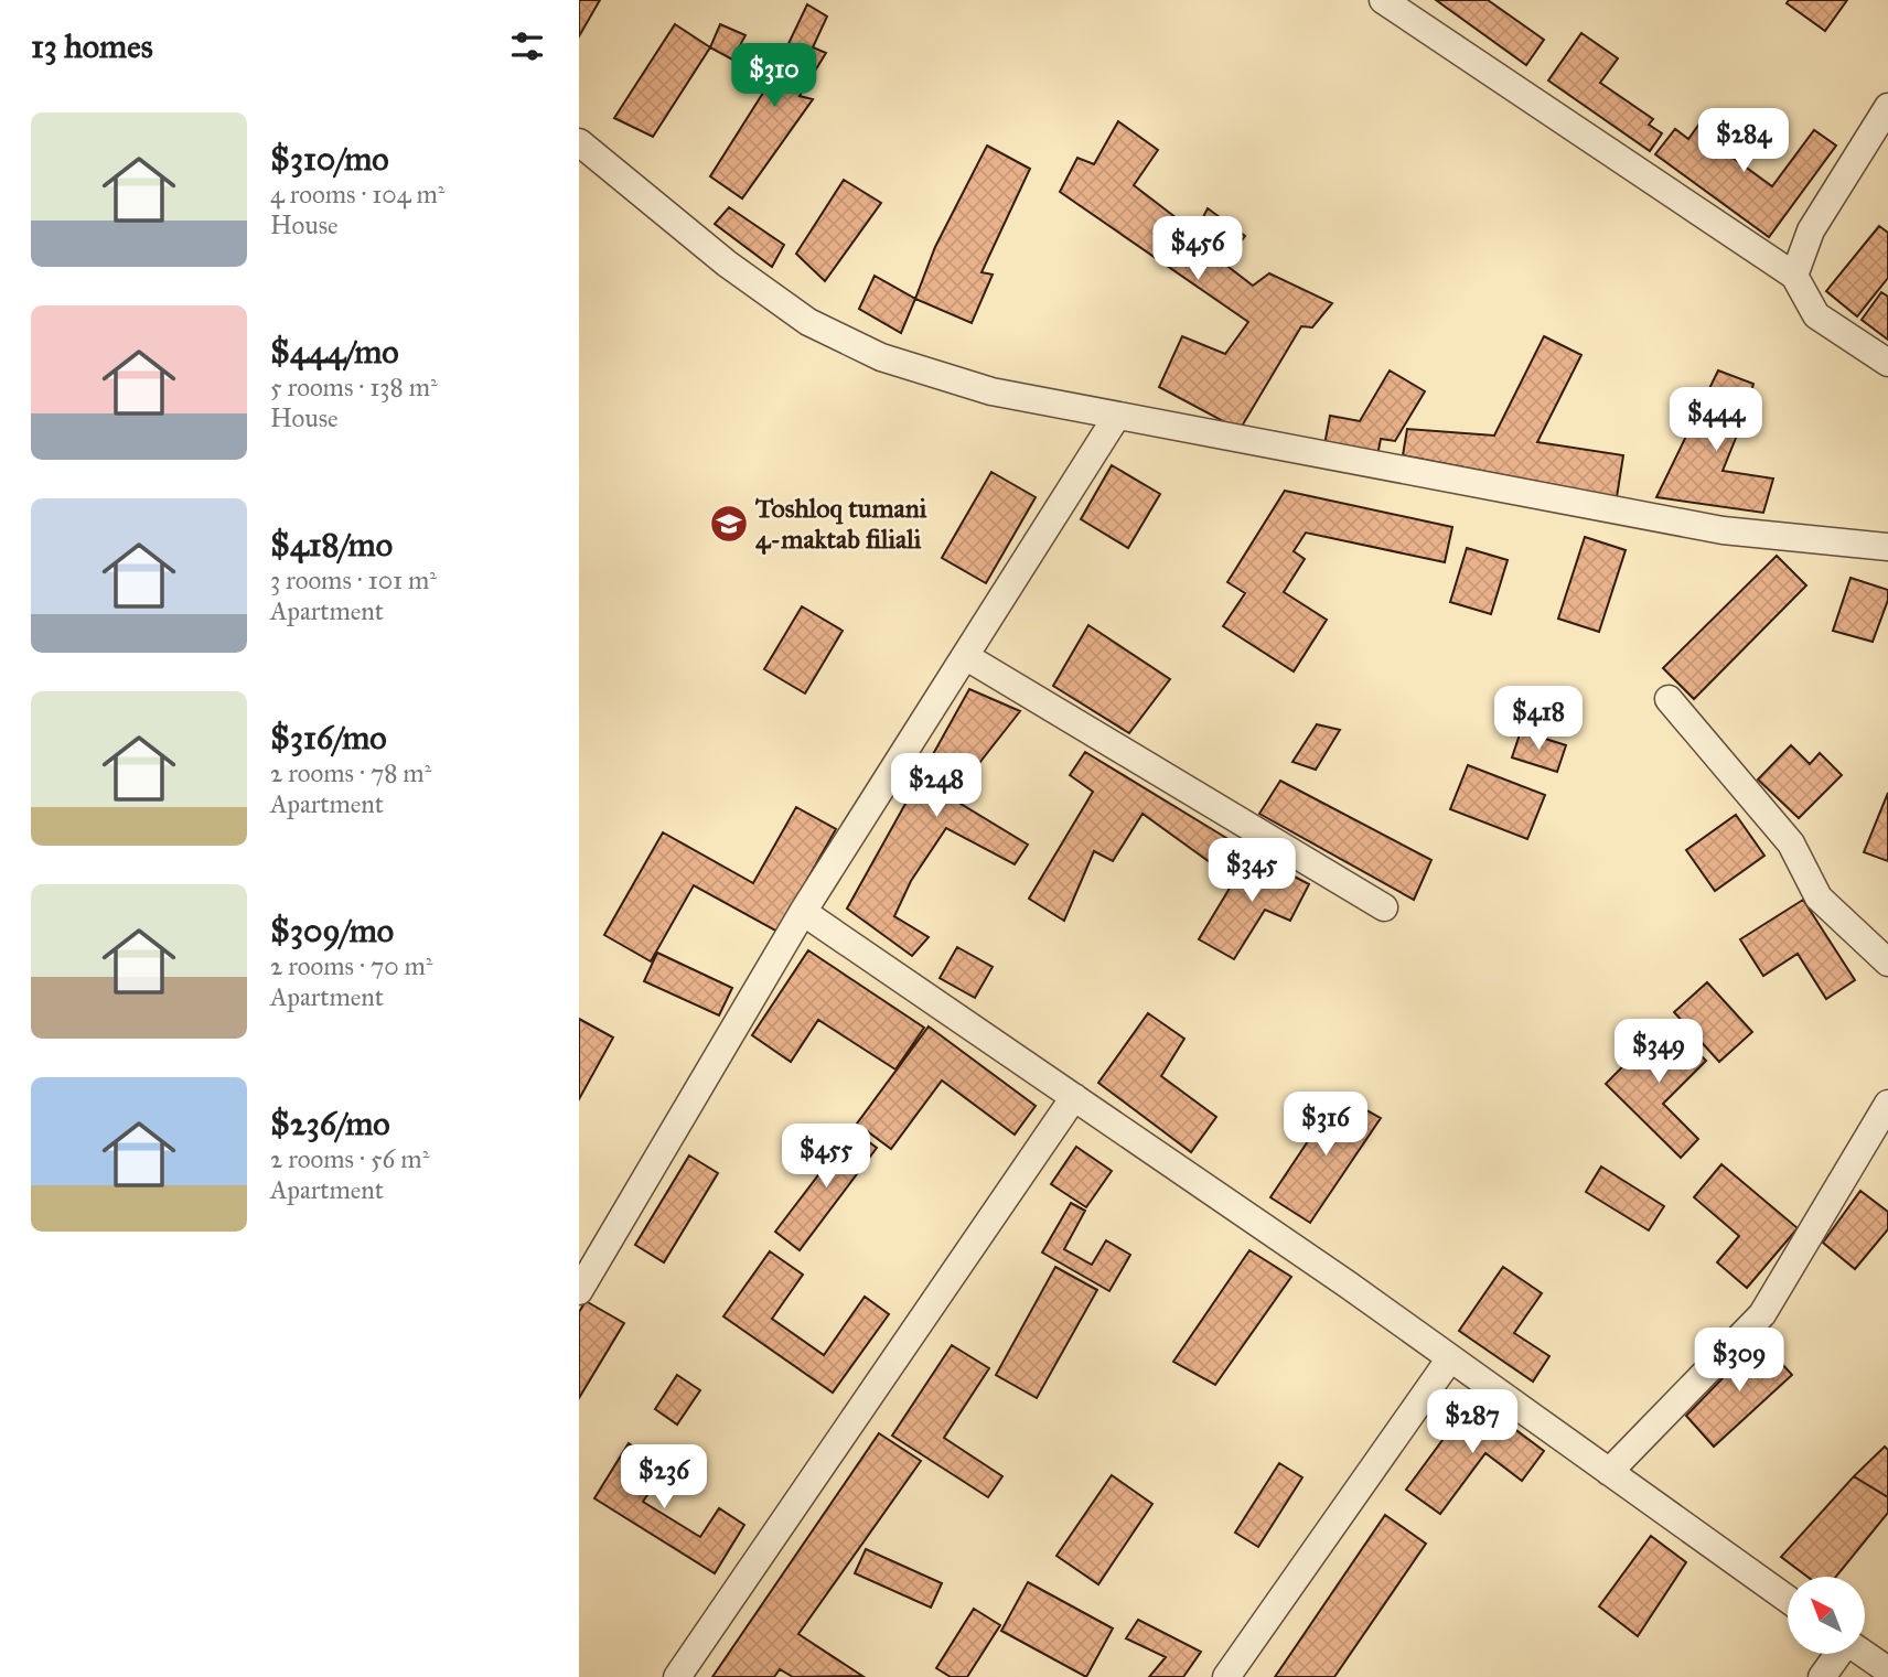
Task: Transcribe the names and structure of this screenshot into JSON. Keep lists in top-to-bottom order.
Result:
{
  "places": {
    "school or university": ["Toshloq tumani 4-maktab filiali"]
  },
  "north": "top left",
  "page": {
    "heading": "13 homes",
    "price": [
      "$310",
      "$284",
      "$456",
      "$444",
      "$418",
      "$248",
      "$345",
      "$349",
      "$316",
      "$455",
      "$309",
      "$287",
      "$236"
    ],
    "list": [
      {
        "name": "$310/mo",
        "note": "4 rooms · 104 m² · House"
      },
      {
        "name": "$444/mo",
        "note": "5 rooms · 138 m² · House"
      },
      {
        "name": "$418/mo",
        "note": "3 rooms · 101 m² · Apartment"
      },
      {
        "name": "$316/mo",
        "note": "2 rooms · 78 m² · Apartment"
      },
      {
        "name": "$309/mo",
        "note": "2 rooms · 70 m² · Apartment"
      },
      {
        "name": "$236/mo",
        "note": "2 rooms · 56 m² · Apartment"
      }
    ]
  }
}
